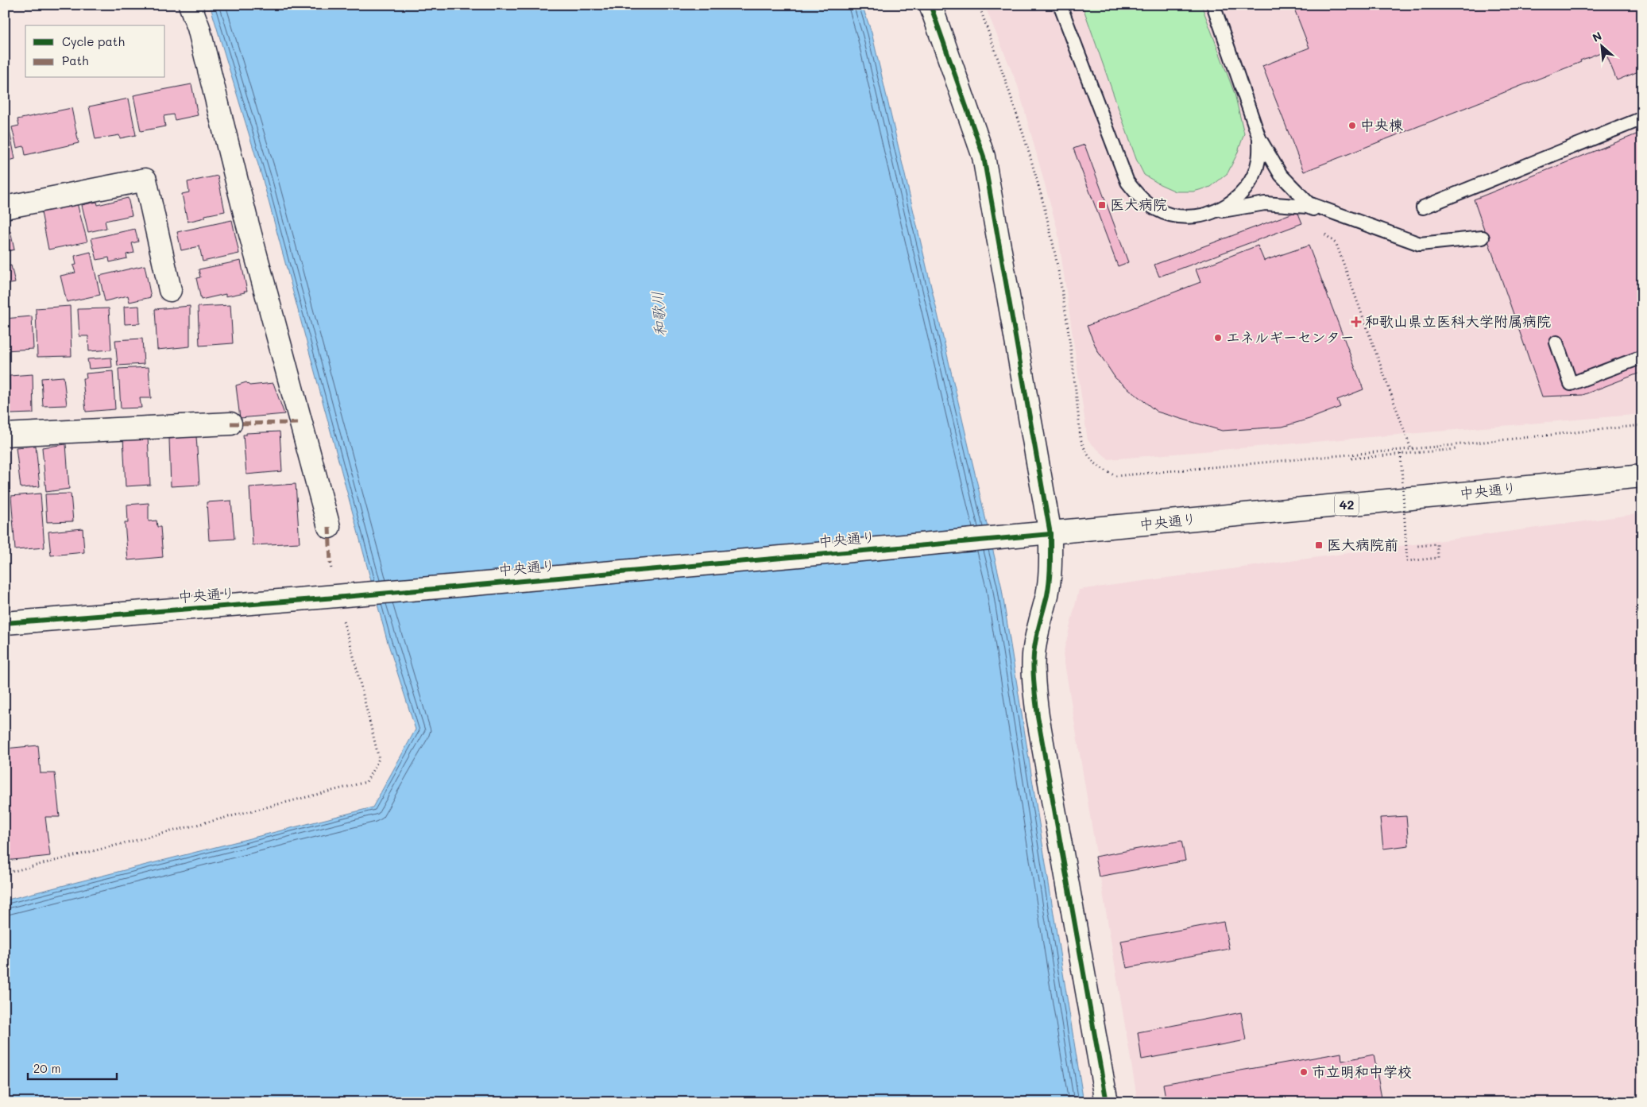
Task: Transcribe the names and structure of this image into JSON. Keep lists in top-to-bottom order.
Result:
{
  "streets": {
    "main road": ["中央通り", "42"]
  },
  "water": ["和歌川"],
  "places": {
    "other": ["中央棟", "エネルギーセンター", "市立明和中学校"],
    "transit": ["医大病院", "医大病院前"],
    "health": ["和歌山県立医科大学附属病院"]
  },
  "legend": ["Cycle path", "Path"],
  "scale_bar": "20 m",
  "north": "top left"
}
